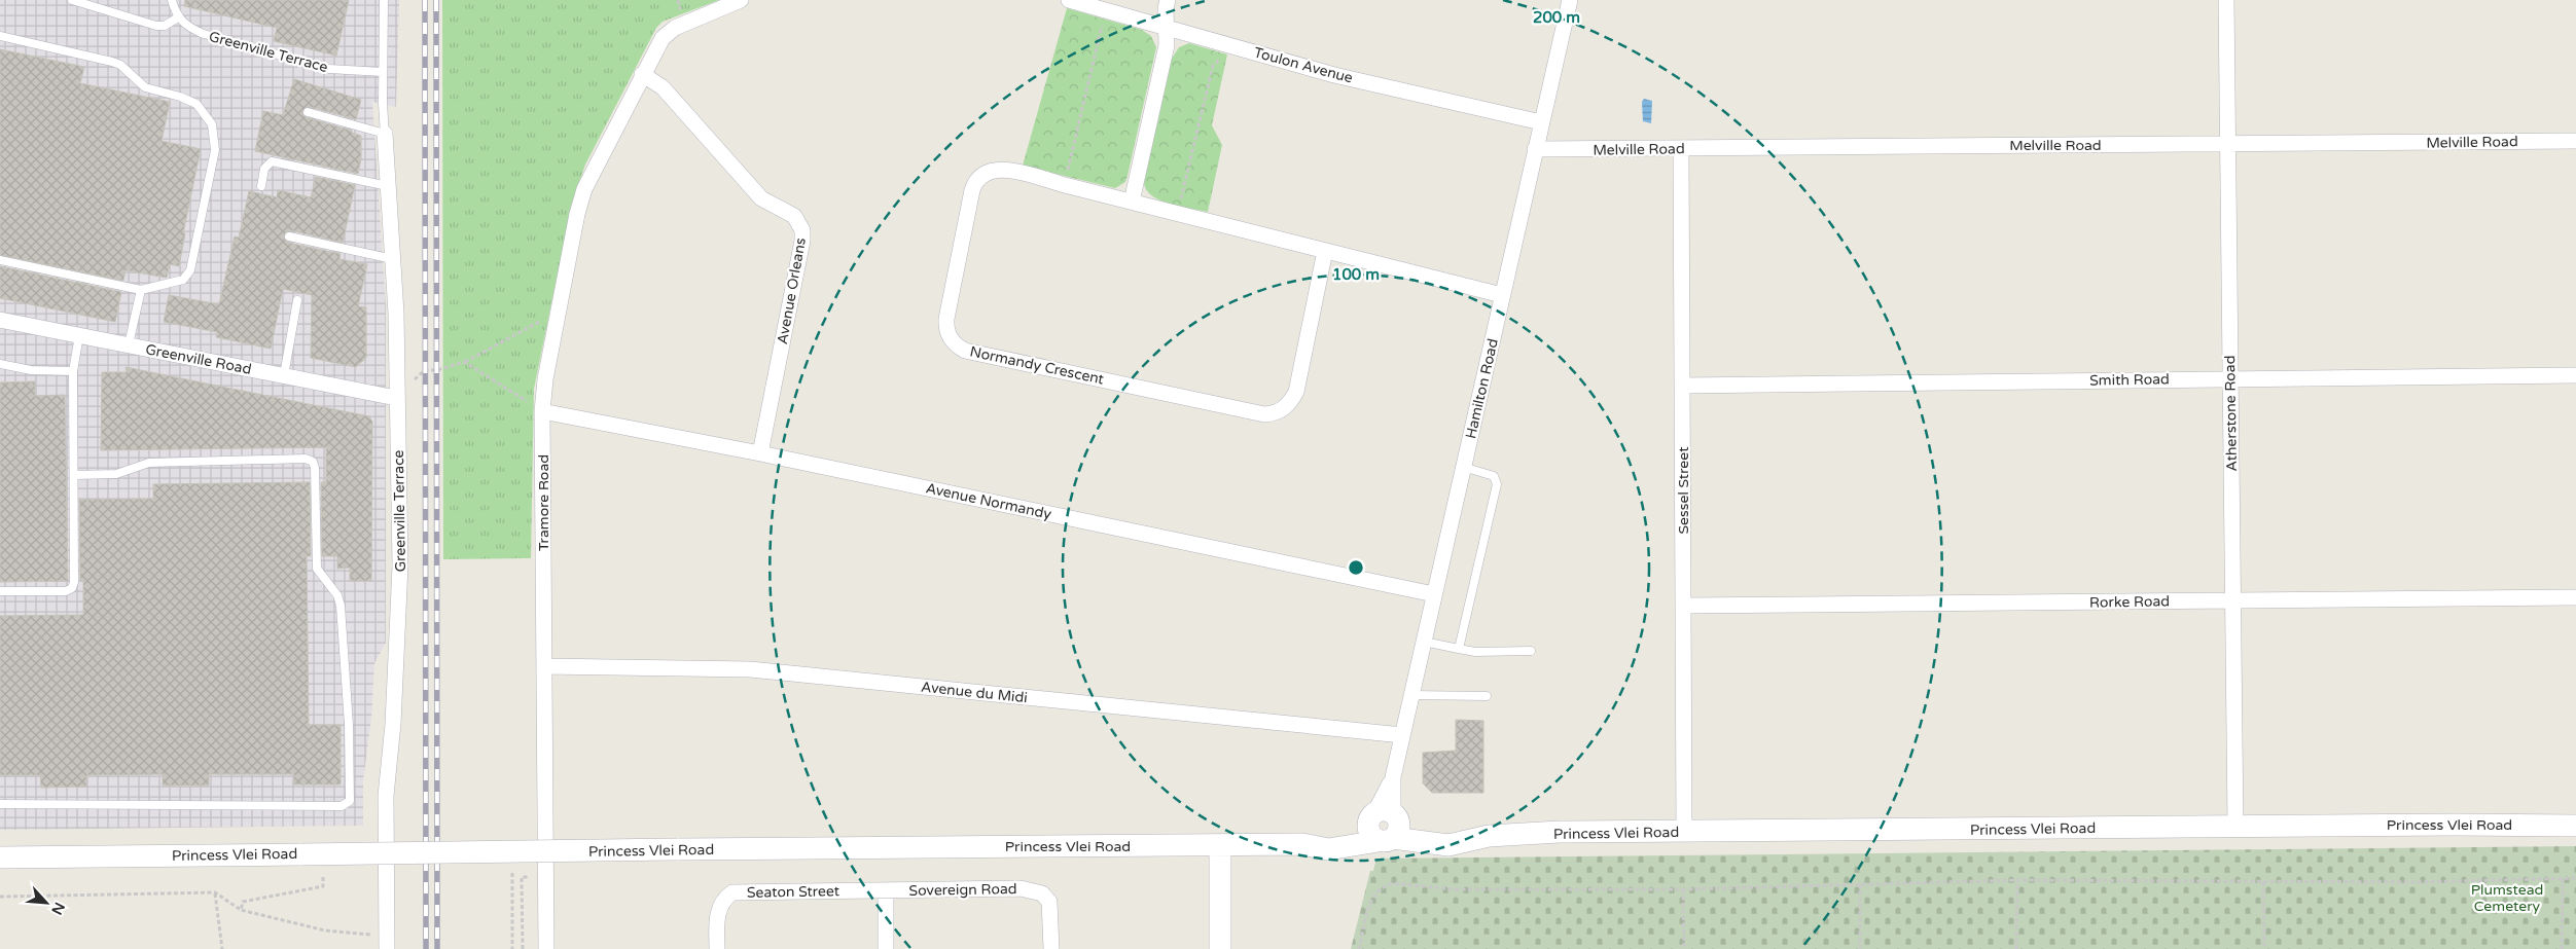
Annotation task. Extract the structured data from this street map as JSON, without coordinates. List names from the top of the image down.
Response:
{
  "streets": {
    "street": [
      "Greenville Terrace",
      "Toulon Avenue",
      "Melville Road",
      "Avenue Orleans",
      "Greenville Road",
      "Normandy Crescent",
      "Smith Road",
      "Hamilton Road",
      "Atherstone Road",
      "Sessel Street",
      "Avenue Normandy",
      "Tramore Road",
      "Rorke Road",
      "Avenue du Midi",
      "Princess Vlei Road",
      "Sovereign Road",
      "Seaton Street"
    ]
  },
  "crossings": [
    ["Greenville Terrace", "Greenville Road"],
    ["Toulon Avenue", "Hamilton Road"],
    ["Melville Road", "Hamilton Road"],
    ["Melville Road", "Atherstone Road"],
    ["Melville Road", "Sessel Street"],
    ["Avenue Orleans", "Avenue Normandy"],
    ["Avenue Orleans", "Tramore Road"],
    ["Normandy Crescent", "Hamilton Road"],
    ["Smith Road", "Atherstone Road"],
    ["Smith Road", "Sessel Street"],
    ["Hamilton Road", "Avenue Normandy"],
    ["Hamilton Road", "Avenue du Midi"],
    ["Hamilton Road", "Princess Vlei Road"],
    ["Atherstone Road", "Rorke Road"],
    ["Atherstone Road", "Princess Vlei Road"],
    ["Sessel Street", "Rorke Road"],
    ["Sessel Street", "Princess Vlei Road"],
    ["Avenue Normandy", "Tramore Road"],
    ["Tramore Road", "Avenue du Midi"],
    ["Sovereign Road", "Seaton Street"]
  ],
  "parks": ["Plumstead Cemetery"],
  "north": "bottom right",
  "rings": ["200 m", "100 m"]
}
